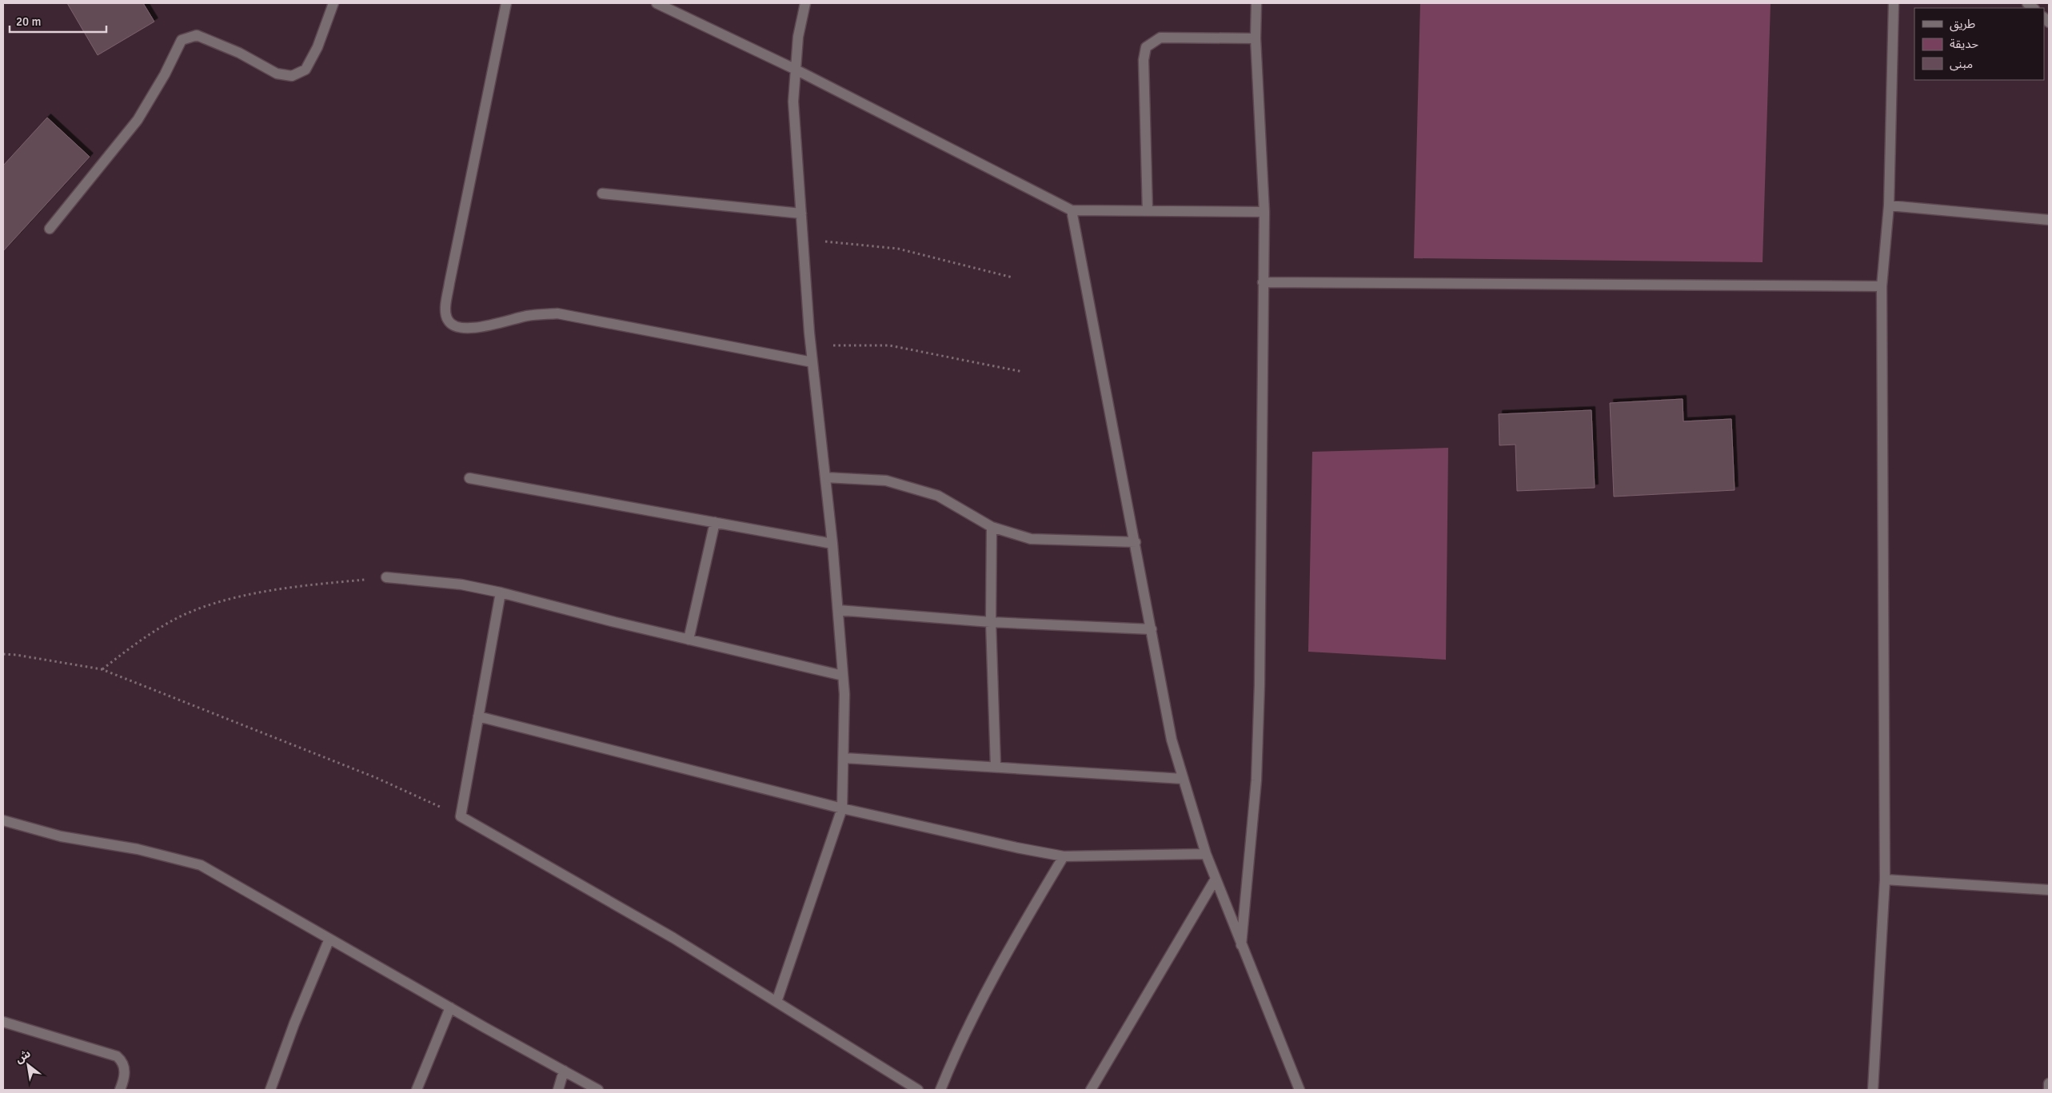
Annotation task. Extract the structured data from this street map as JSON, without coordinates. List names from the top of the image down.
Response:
{
  "legend": ["طريق", "حديقة", "مبنى"],
  "scale_bar": "20 m",
  "north": "top left"
}
